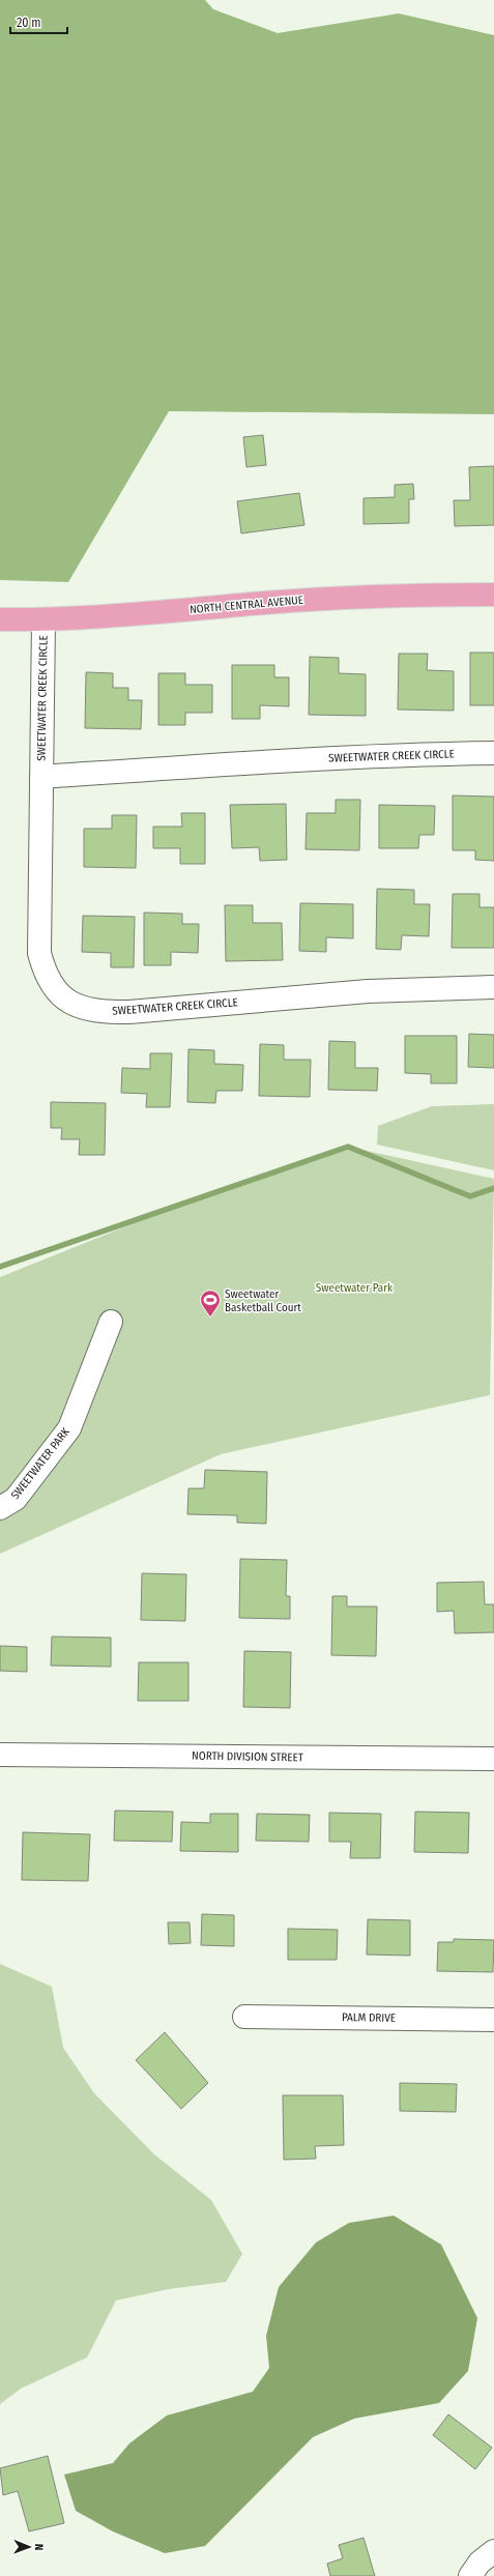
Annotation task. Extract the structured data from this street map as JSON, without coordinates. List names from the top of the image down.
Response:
{
  "streets": {
    "main road": ["NORTH CENTRAL AVENUE"],
    "street": [
      "SWEETWATER CREEK CIRCLE",
      "SWEETWATER PARK",
      "NORTH DIVISION STREET",
      "PALM DRIVE"
    ]
  },
  "crossings": [
    ["NORTH CENTRAL AVENUE", "SWEETWATER CREEK CIRCLE"]
  ],
  "parks": ["Sweetwater Park"],
  "places": {
    "sports": ["Sweetwater Basketball Court"]
  },
  "scale_bar": "20 m",
  "north": "right"
}
